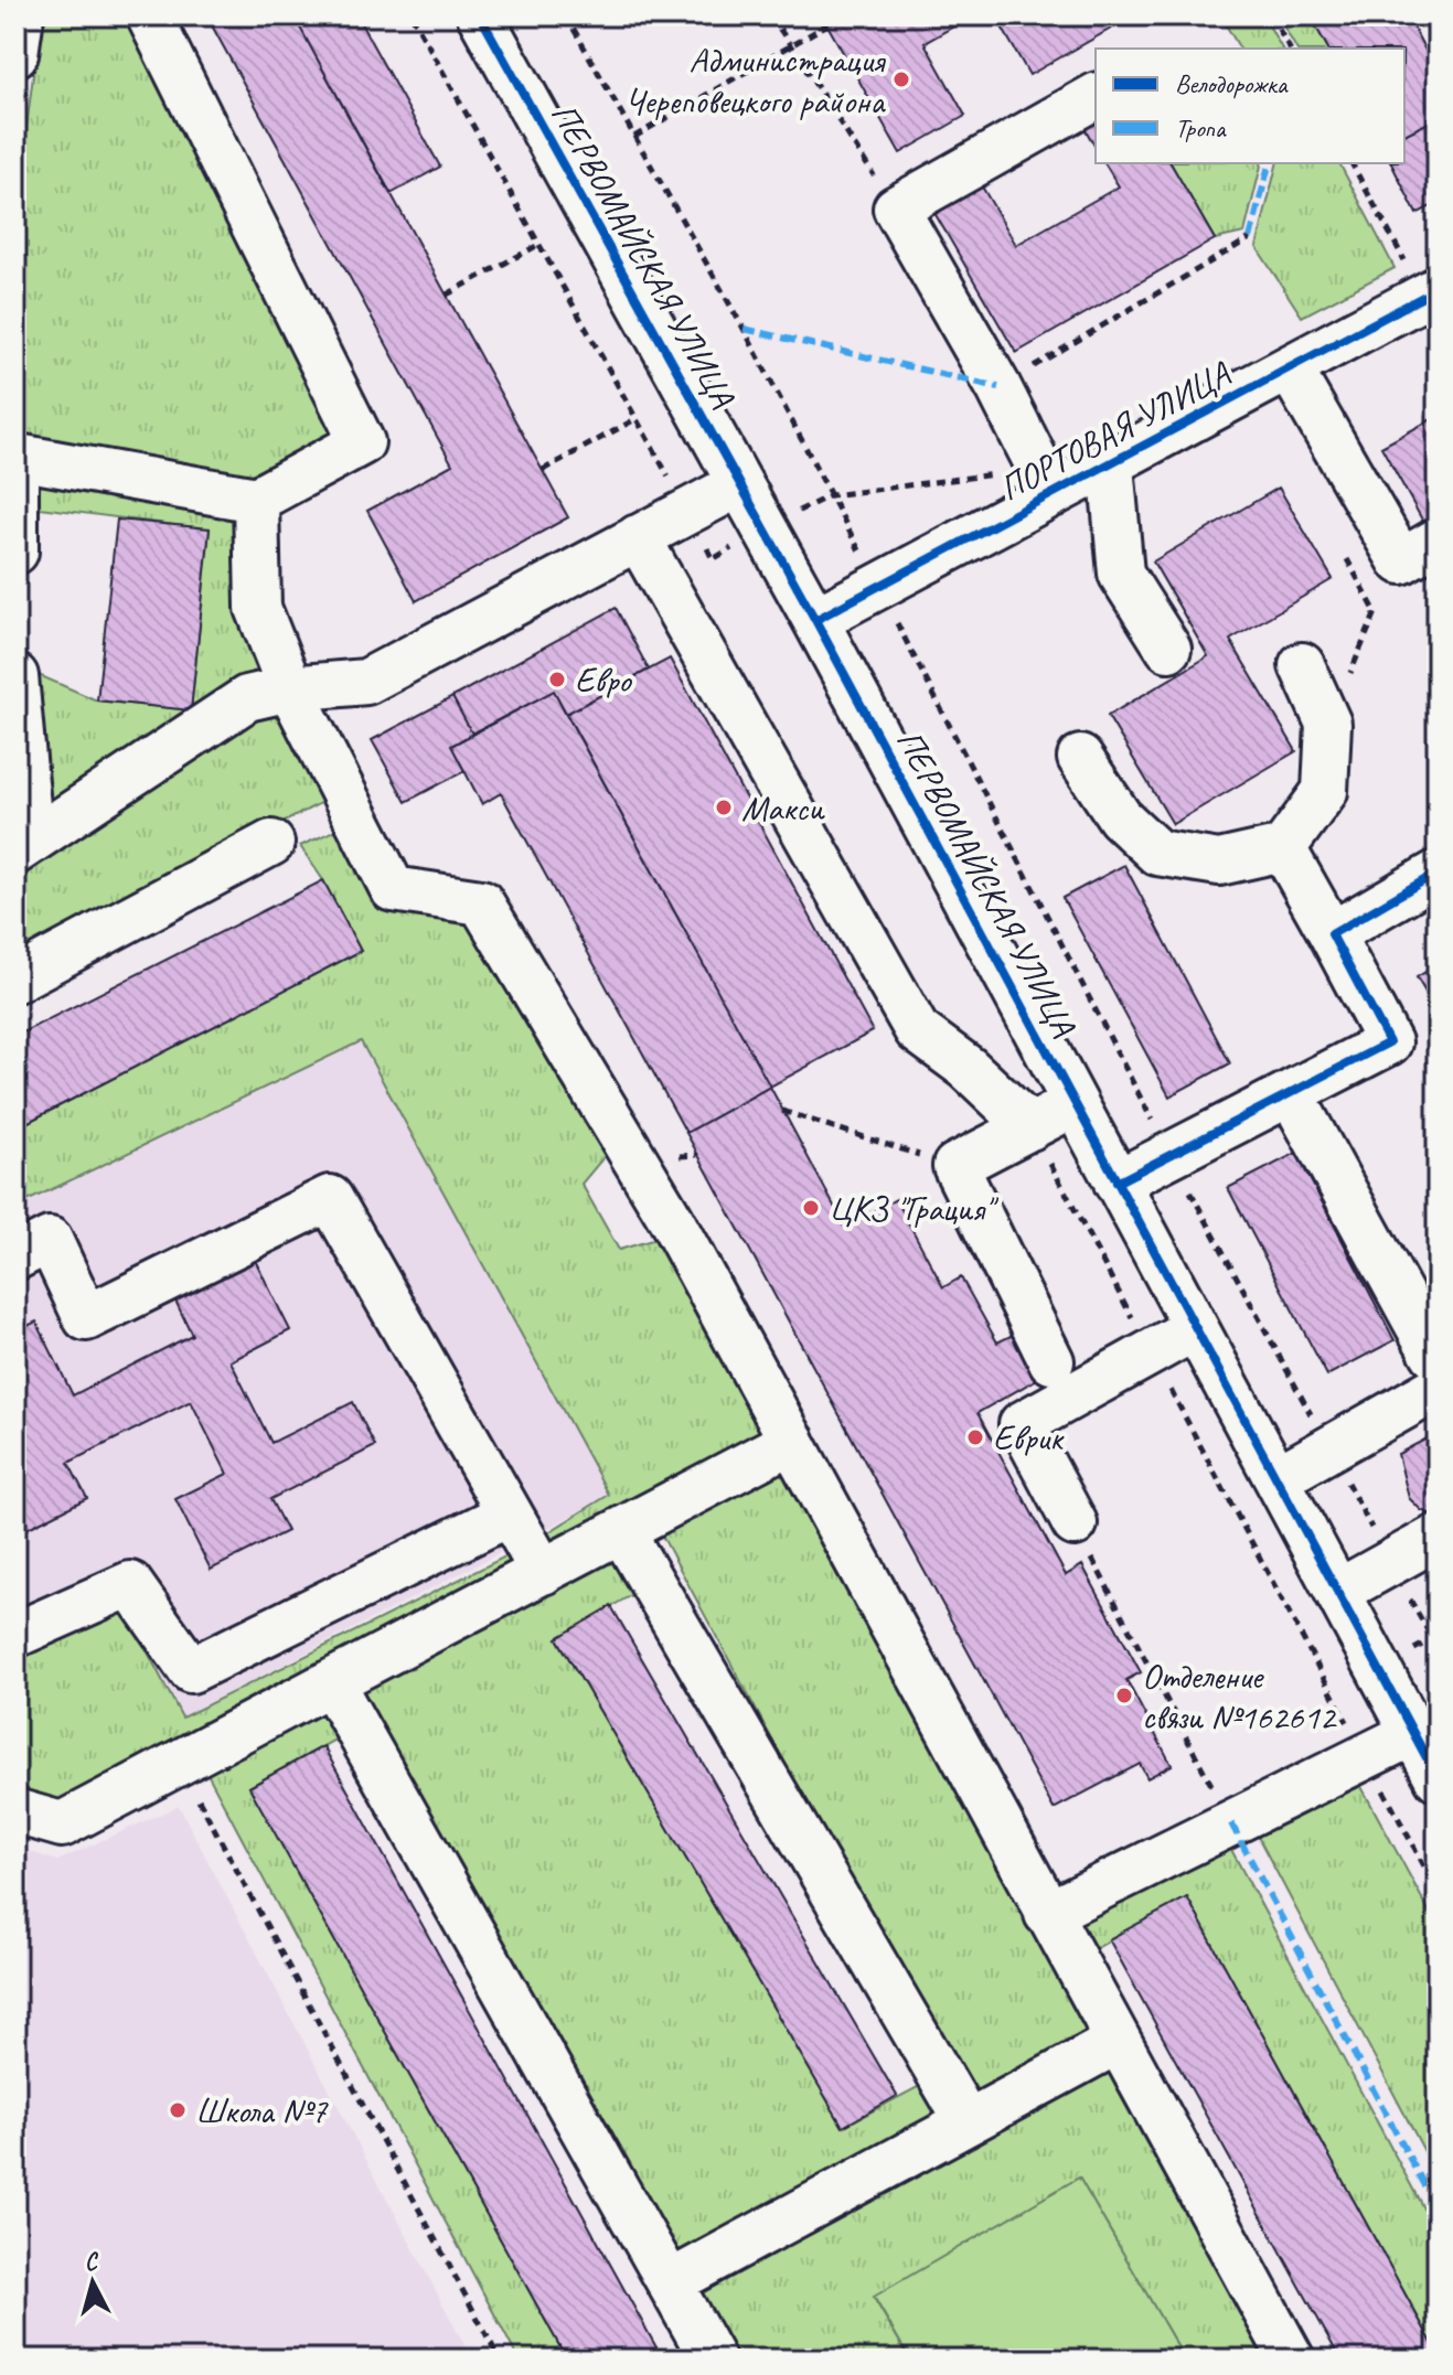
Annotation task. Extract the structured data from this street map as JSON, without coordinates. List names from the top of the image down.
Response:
{
  "streets": {
    "street": ["ПЕРВОМАЙСКАЯ УЛИЦА", "ПОРТОВАЯ УЛИЦА"]
  },
  "crossings": [
    ["ПЕРВОМАЙСКАЯ УЛИЦА", "ПОРТОВАЯ УЛИЦА"]
  ],
  "places": [
    "Администрация Череповецкого района",
    "Евро",
    "Макси",
    "ЦКЗ \"Грация\"",
    "Еврик",
    "Отделение связи №162612",
    "Школа №7"
  ],
  "legend": ["Велодорожка", "Тропа"],
  "north": "top"
}
